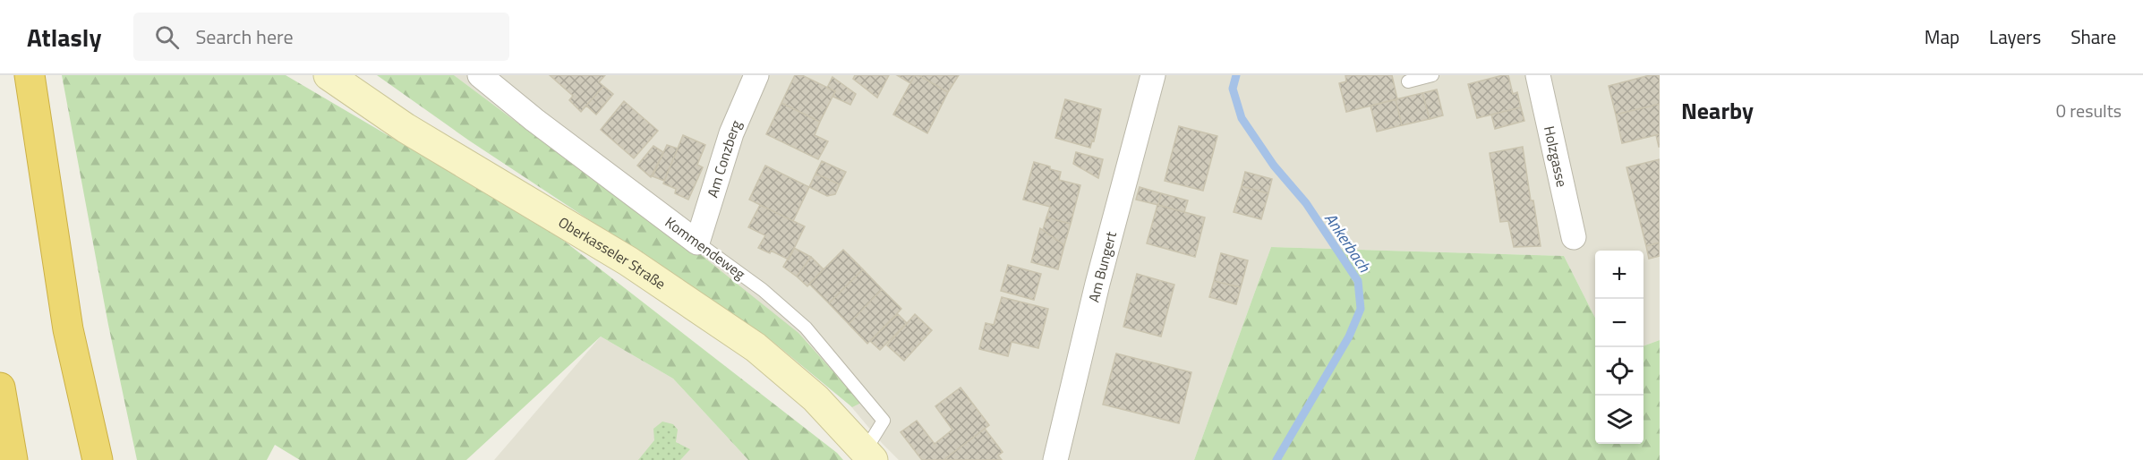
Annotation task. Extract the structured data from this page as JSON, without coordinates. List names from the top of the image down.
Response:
{
  "streets": {
    "street": [
      "Holzgasse",
      "Am Conzberg",
      "Kommendeweg",
      "Oberkasseler Straße",
      "Am Bungert"
    ]
  },
  "crossings": [
    ["Am Conzberg", "Kommendeweg"],
    ["Kommendeweg", "Oberkasseler Straße"]
  ],
  "water": ["Ankerbach"],
  "page": {
    "header": "Atlasly",
    "search": "Search here",
    "nav": ["Map", "Layers", "Share"],
    "heading": ["Nearby", "0 results"],
    "map_buttons": ["+", "−"]
  }
}
